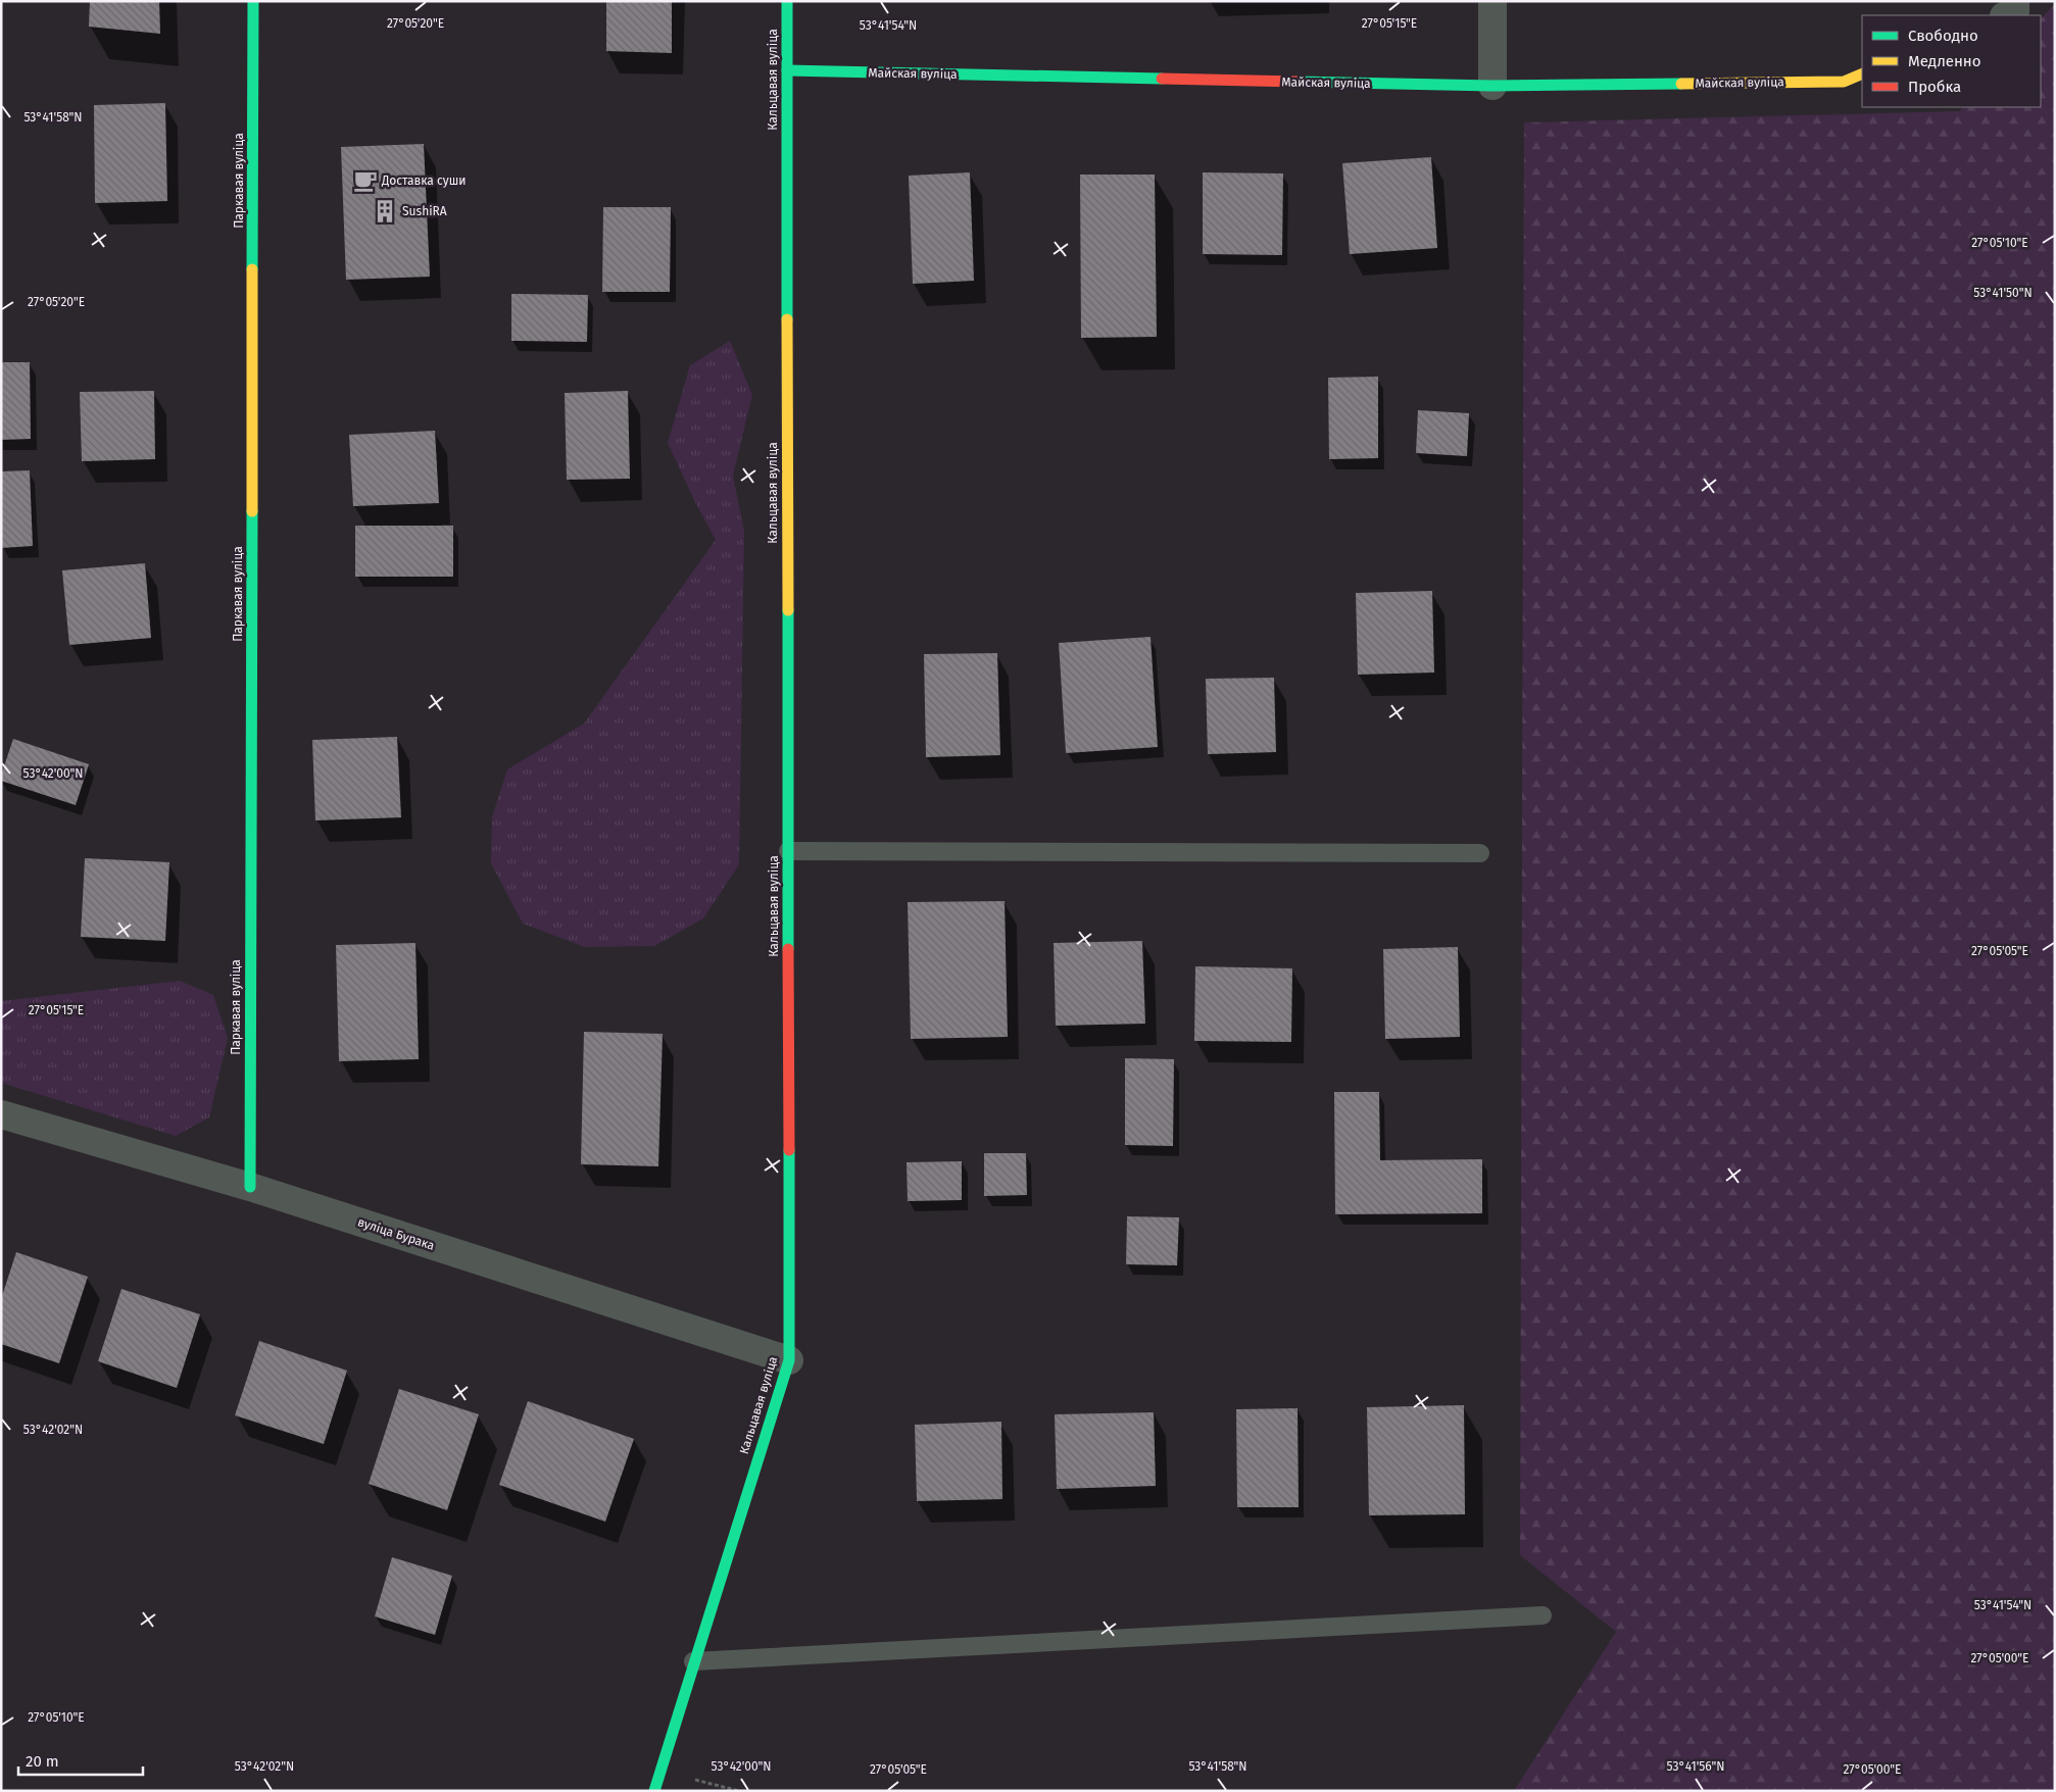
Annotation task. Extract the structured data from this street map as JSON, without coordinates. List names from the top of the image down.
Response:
{
  "streets": {
    "street": [
      "Майская вуліца",
      "Кальцавая вуліца",
      "Паркавая вуліца",
      "вуліца Бурака"
    ]
  },
  "crossings": [
    ["Майская вуліца", "Кальцавая вуліца"],
    ["Кальцавая вуліца", "вуліца Бурака"],
    ["Паркавая вуліца", "вуліца Бурака"]
  ],
  "places": {
    "cafe": ["Доставка суши"],
    "building": ["SushiRA"]
  },
  "legend": ["Свободно", "Медленно", "Пробка"],
  "scale_bar": "20 m",
  "coordinates": [
    "27°05'20\"E",
    "27°05'15\"E",
    "53°41'54\"N",
    "53°41'58\"N",
    "27°05'10\"E",
    "53°41'50\"N",
    "53°42'00\"N",
    "27°05'05\"E",
    "53°42'02\"N",
    "27°05'00\"E",
    "53°41'56\"N"
  ]
}
